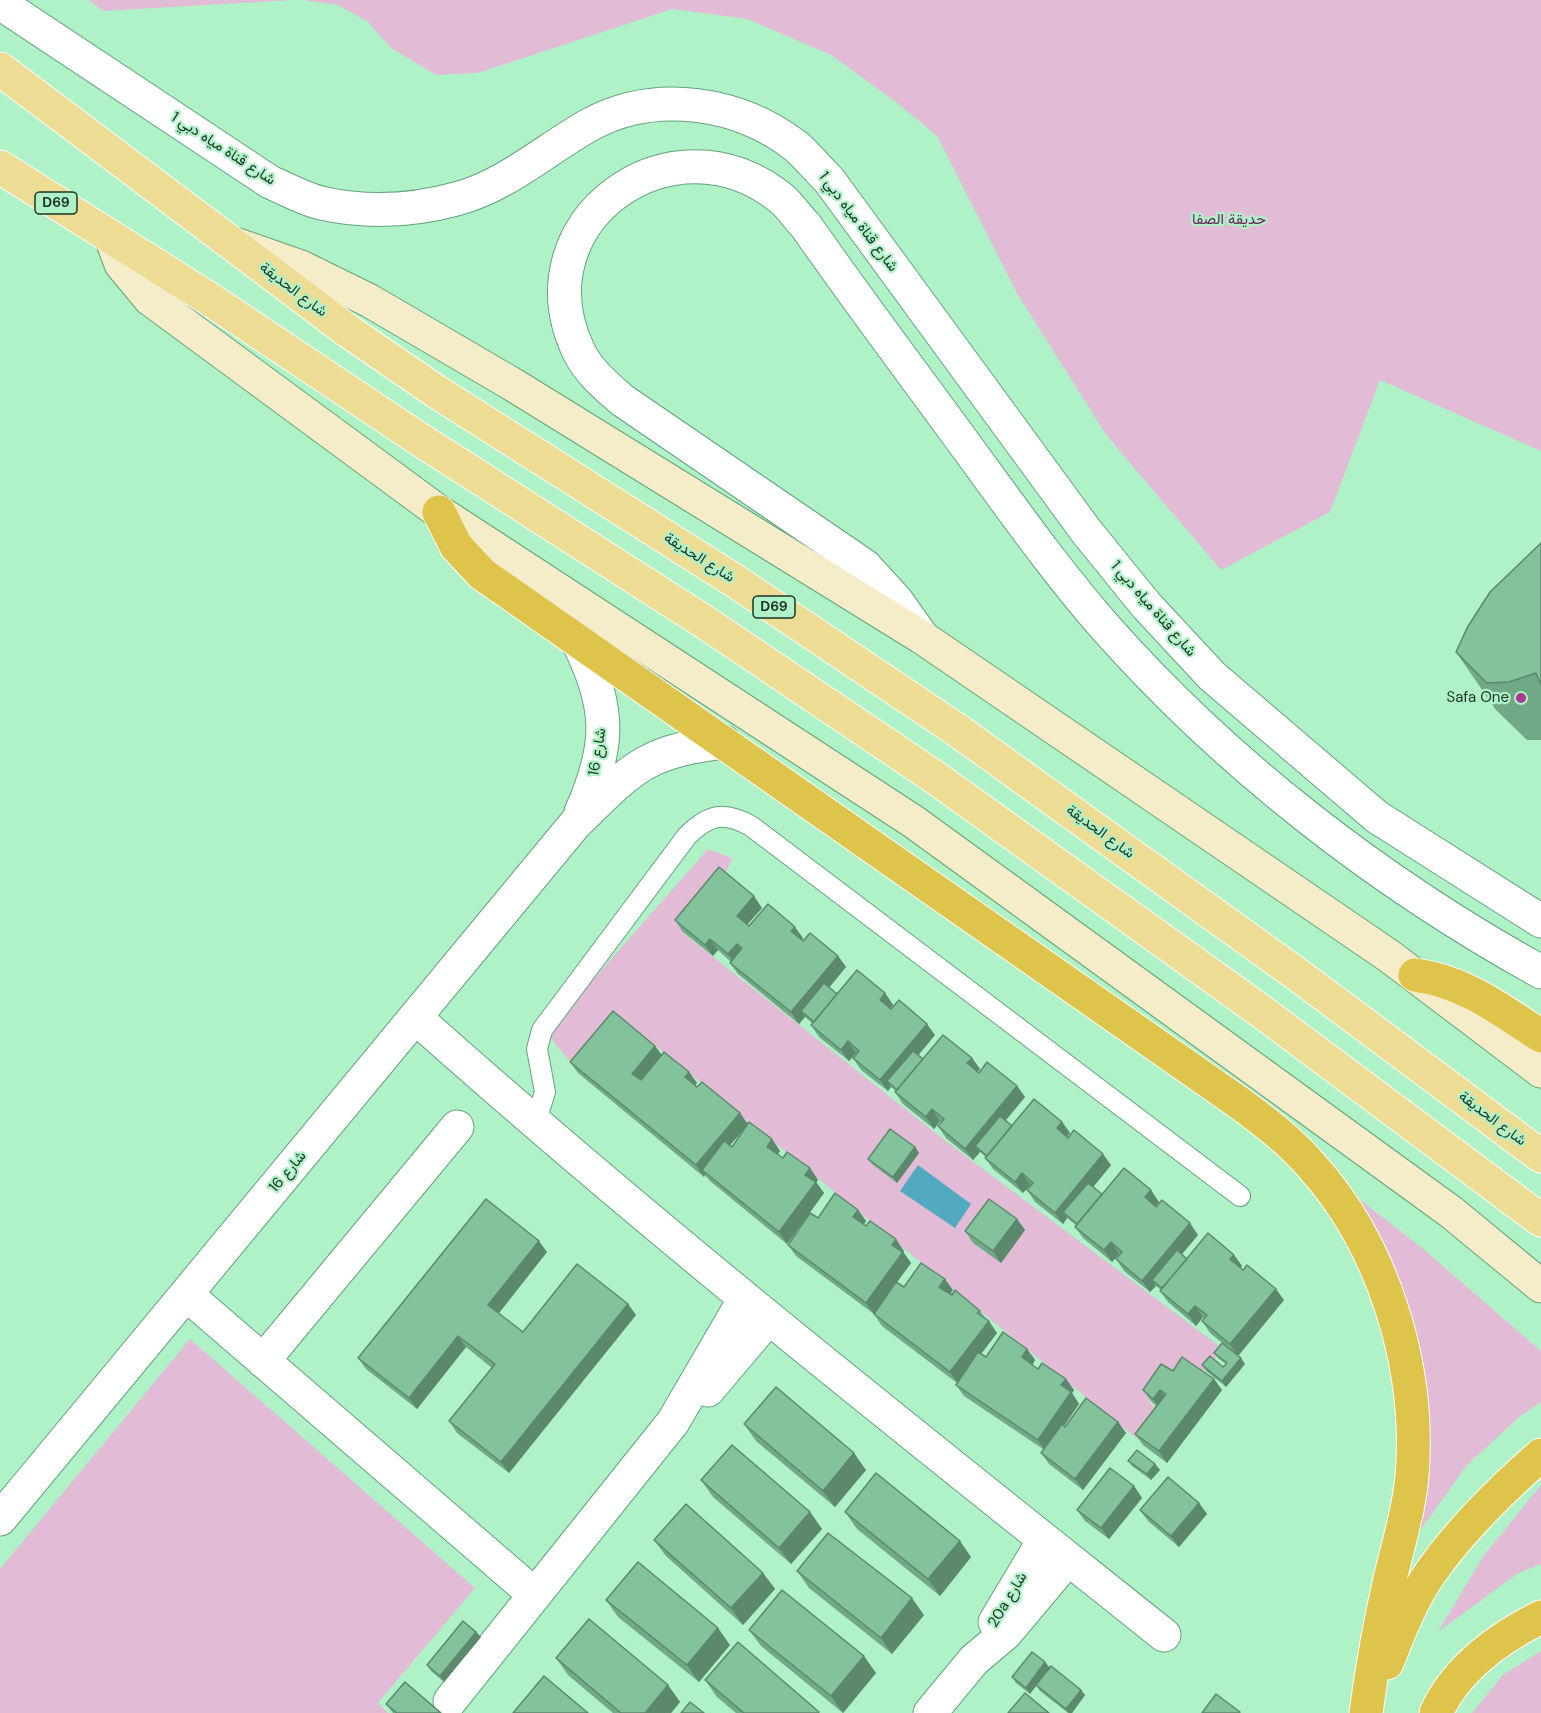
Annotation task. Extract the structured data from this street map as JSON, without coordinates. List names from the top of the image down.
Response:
{
  "streets": {
    "main road": ["D69", "شارع الحديقة"],
    "street": ["شارع قناة مياه دبي 1", "شارع 16", "20a شارع"]
  },
  "parks": ["حديقة الصفا"],
  "places": ["Safa One"]
}
